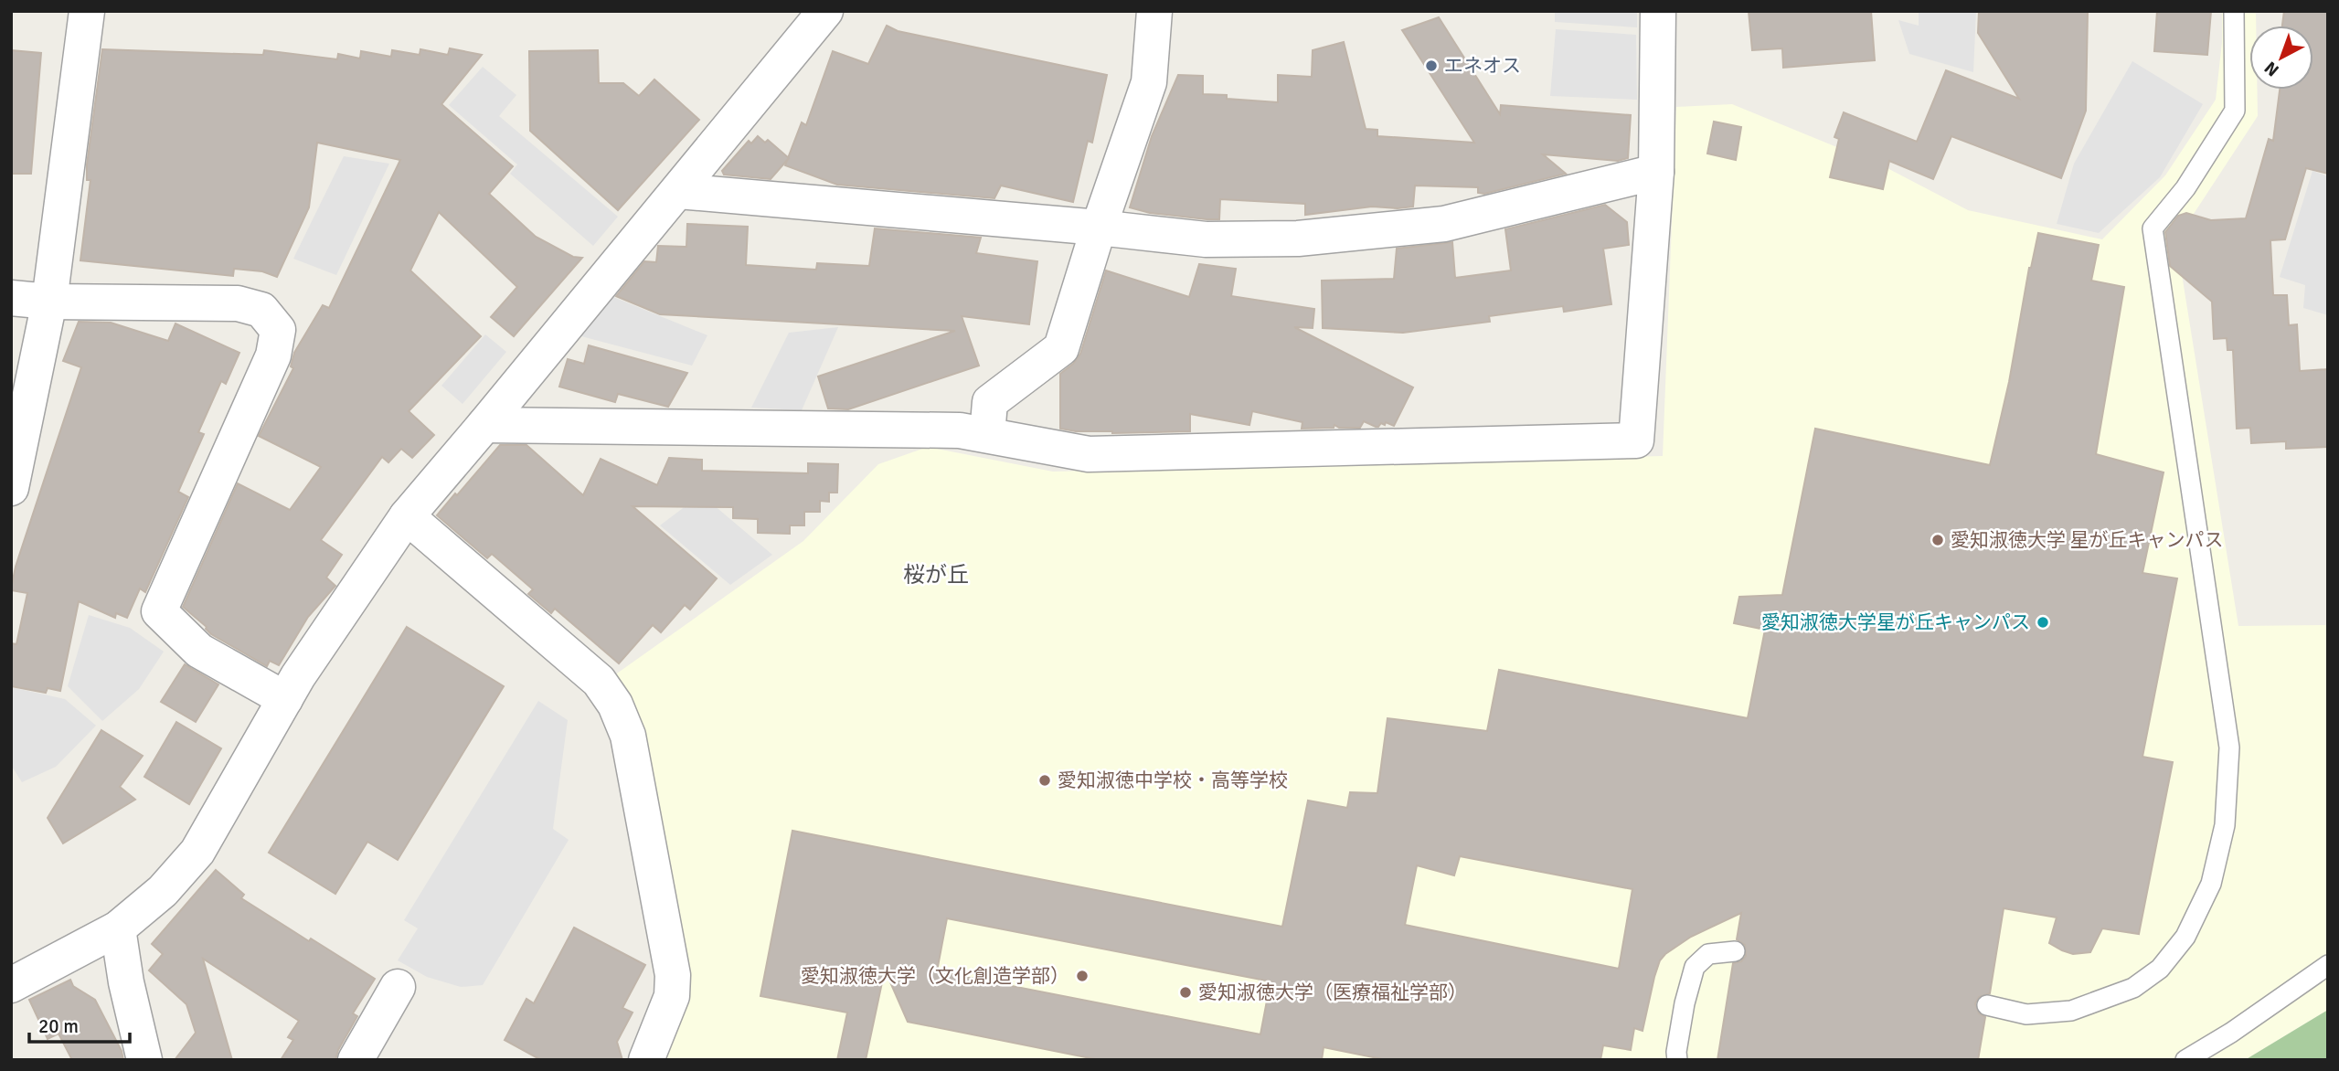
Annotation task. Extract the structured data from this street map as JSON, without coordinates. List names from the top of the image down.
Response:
{
  "districts": ["桜が丘"],
  "places": [
    "エネオス",
    "愛知淑徳大学 星が丘キャンパス",
    "愛知淑徳大学星が丘キャンパス",
    "愛知淑徳中学校・高等学校",
    "愛知淑徳大学（文化創造学部）",
    "愛知淑徳大学（医療福祉学部）"
  ],
  "scale_bar": "20 m",
  "north": "bottom left"
}
